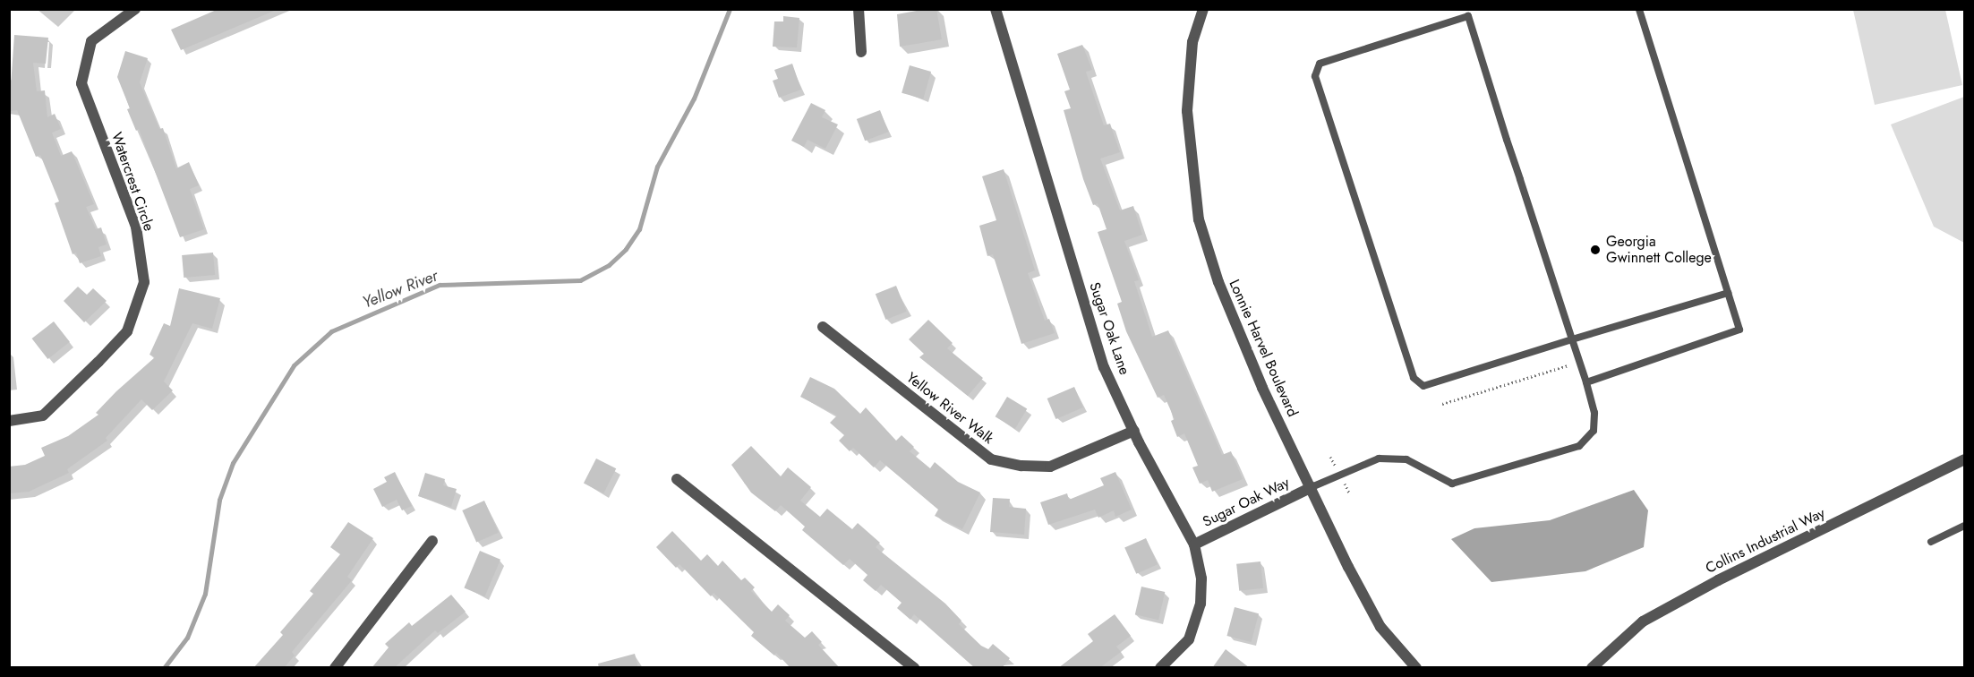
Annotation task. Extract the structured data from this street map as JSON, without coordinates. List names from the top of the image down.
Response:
{
  "streets": {
    "street": [
      "Watercrest Circle",
      "Sugar Oak Lane",
      "Lonnie Harvel Boulevard",
      "Yellow River Walk",
      "Sugar Oak Way",
      "Collins Industrial Way"
    ]
  },
  "crossings": [
    ["Sugar Oak Lane", "Yellow River Walk"],
    ["Sugar Oak Lane", "Sugar Oak Way"],
    ["Lonnie Harvel Boulevard", "Sugar Oak Way"]
  ],
  "water": ["Yellow River"],
  "places": ["Georgia Gwinnett College"]
}
